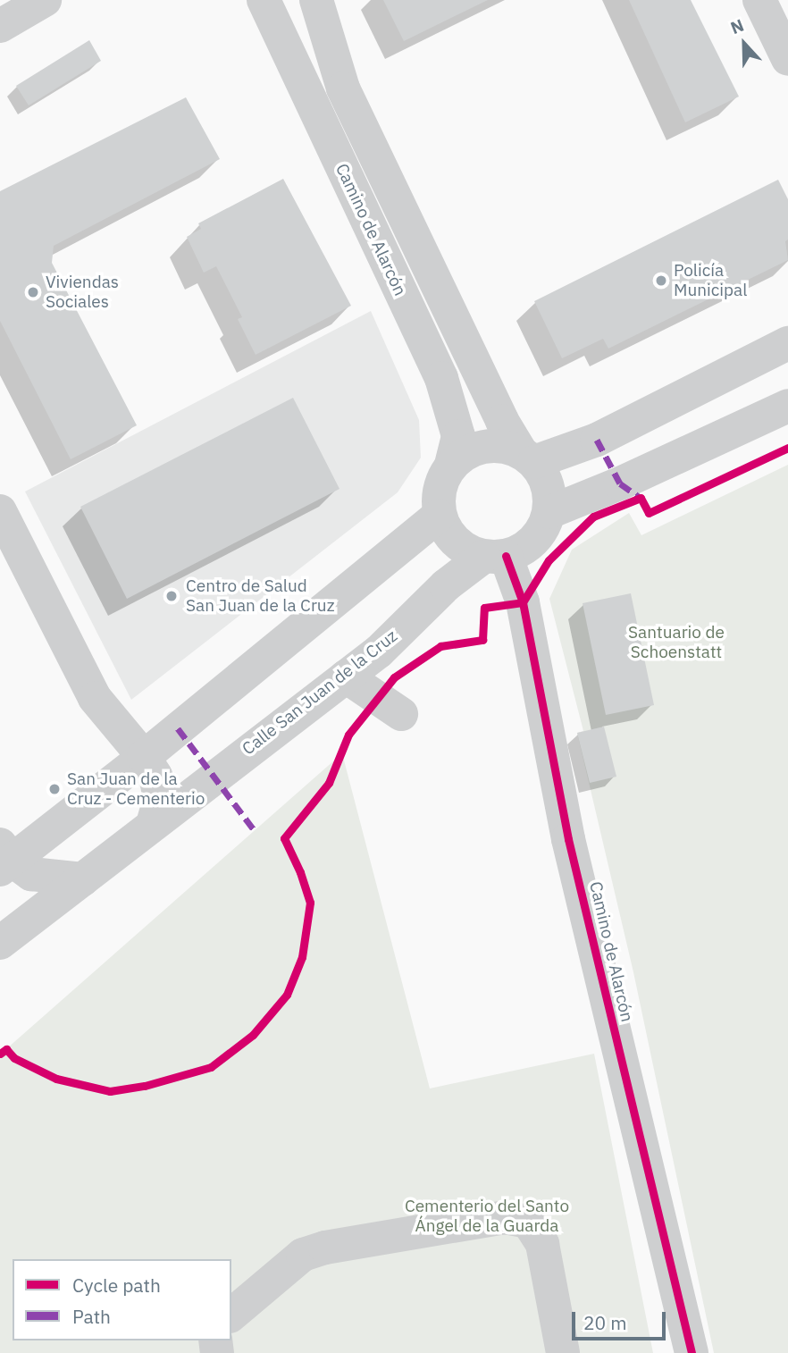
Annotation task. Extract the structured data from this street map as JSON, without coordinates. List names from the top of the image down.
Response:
{
  "streets": {
    "street": ["Camino de Alarcón", "Calle San Juan de la Cruz"]
  },
  "crossings": [
    ["Camino de Alarcón", "Calle San Juan de la Cruz"]
  ],
  "parks": ["Santuario de Schoenstatt", "Cementerio del Santo Ángel de la Guarda"],
  "places": [
    "Policía Municipal",
    "Viviendas Sociales",
    "Centro de Salud San Juan de la Cruz",
    "San Juan de la Cruz - Cementerio"
  ],
  "legend": ["Cycle path", "Path"],
  "scale_bar": "20 m",
  "north": "top"
}
